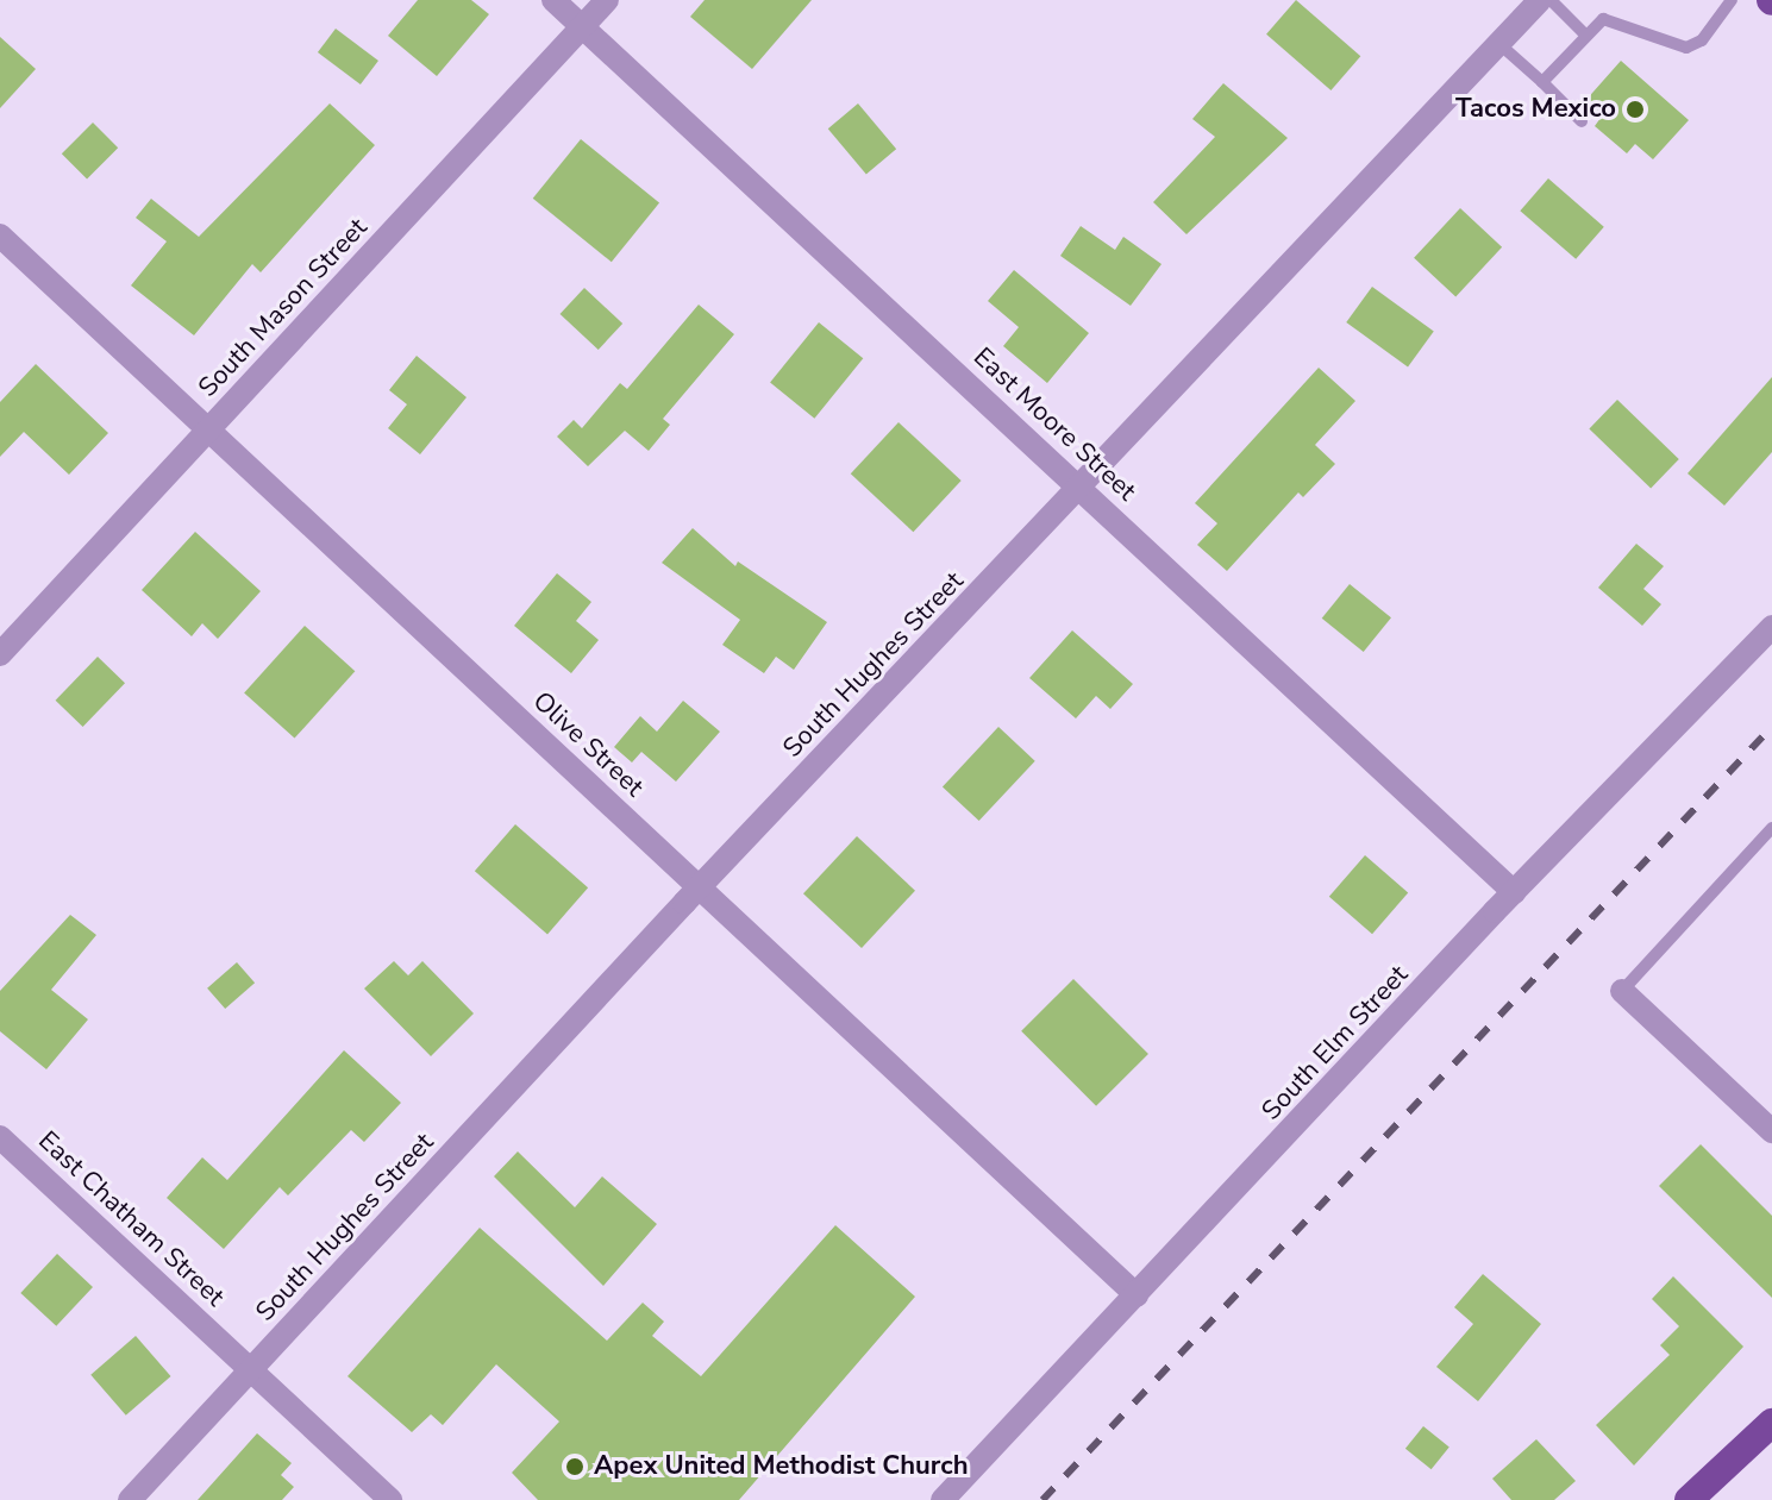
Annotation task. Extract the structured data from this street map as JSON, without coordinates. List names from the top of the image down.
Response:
{
  "streets": {
    "street": [
      "South Mason Street",
      "East Moore Street",
      "South Hughes Street",
      "Olive Street",
      "South Elm Street",
      "East Chatham Street"
    ]
  },
  "crossings": [
    ["South Mason Street", "East Moore Street"],
    ["South Mason Street", "Olive Street"],
    ["East Moore Street", "South Hughes Street"],
    ["East Moore Street", "South Elm Street"],
    ["South Hughes Street", "Olive Street"],
    ["South Hughes Street", "East Chatham Street"],
    ["Olive Street", "South Elm Street"]
  ],
  "places": ["Tacos Mexico", "Apex United Methodist Church"]
}
